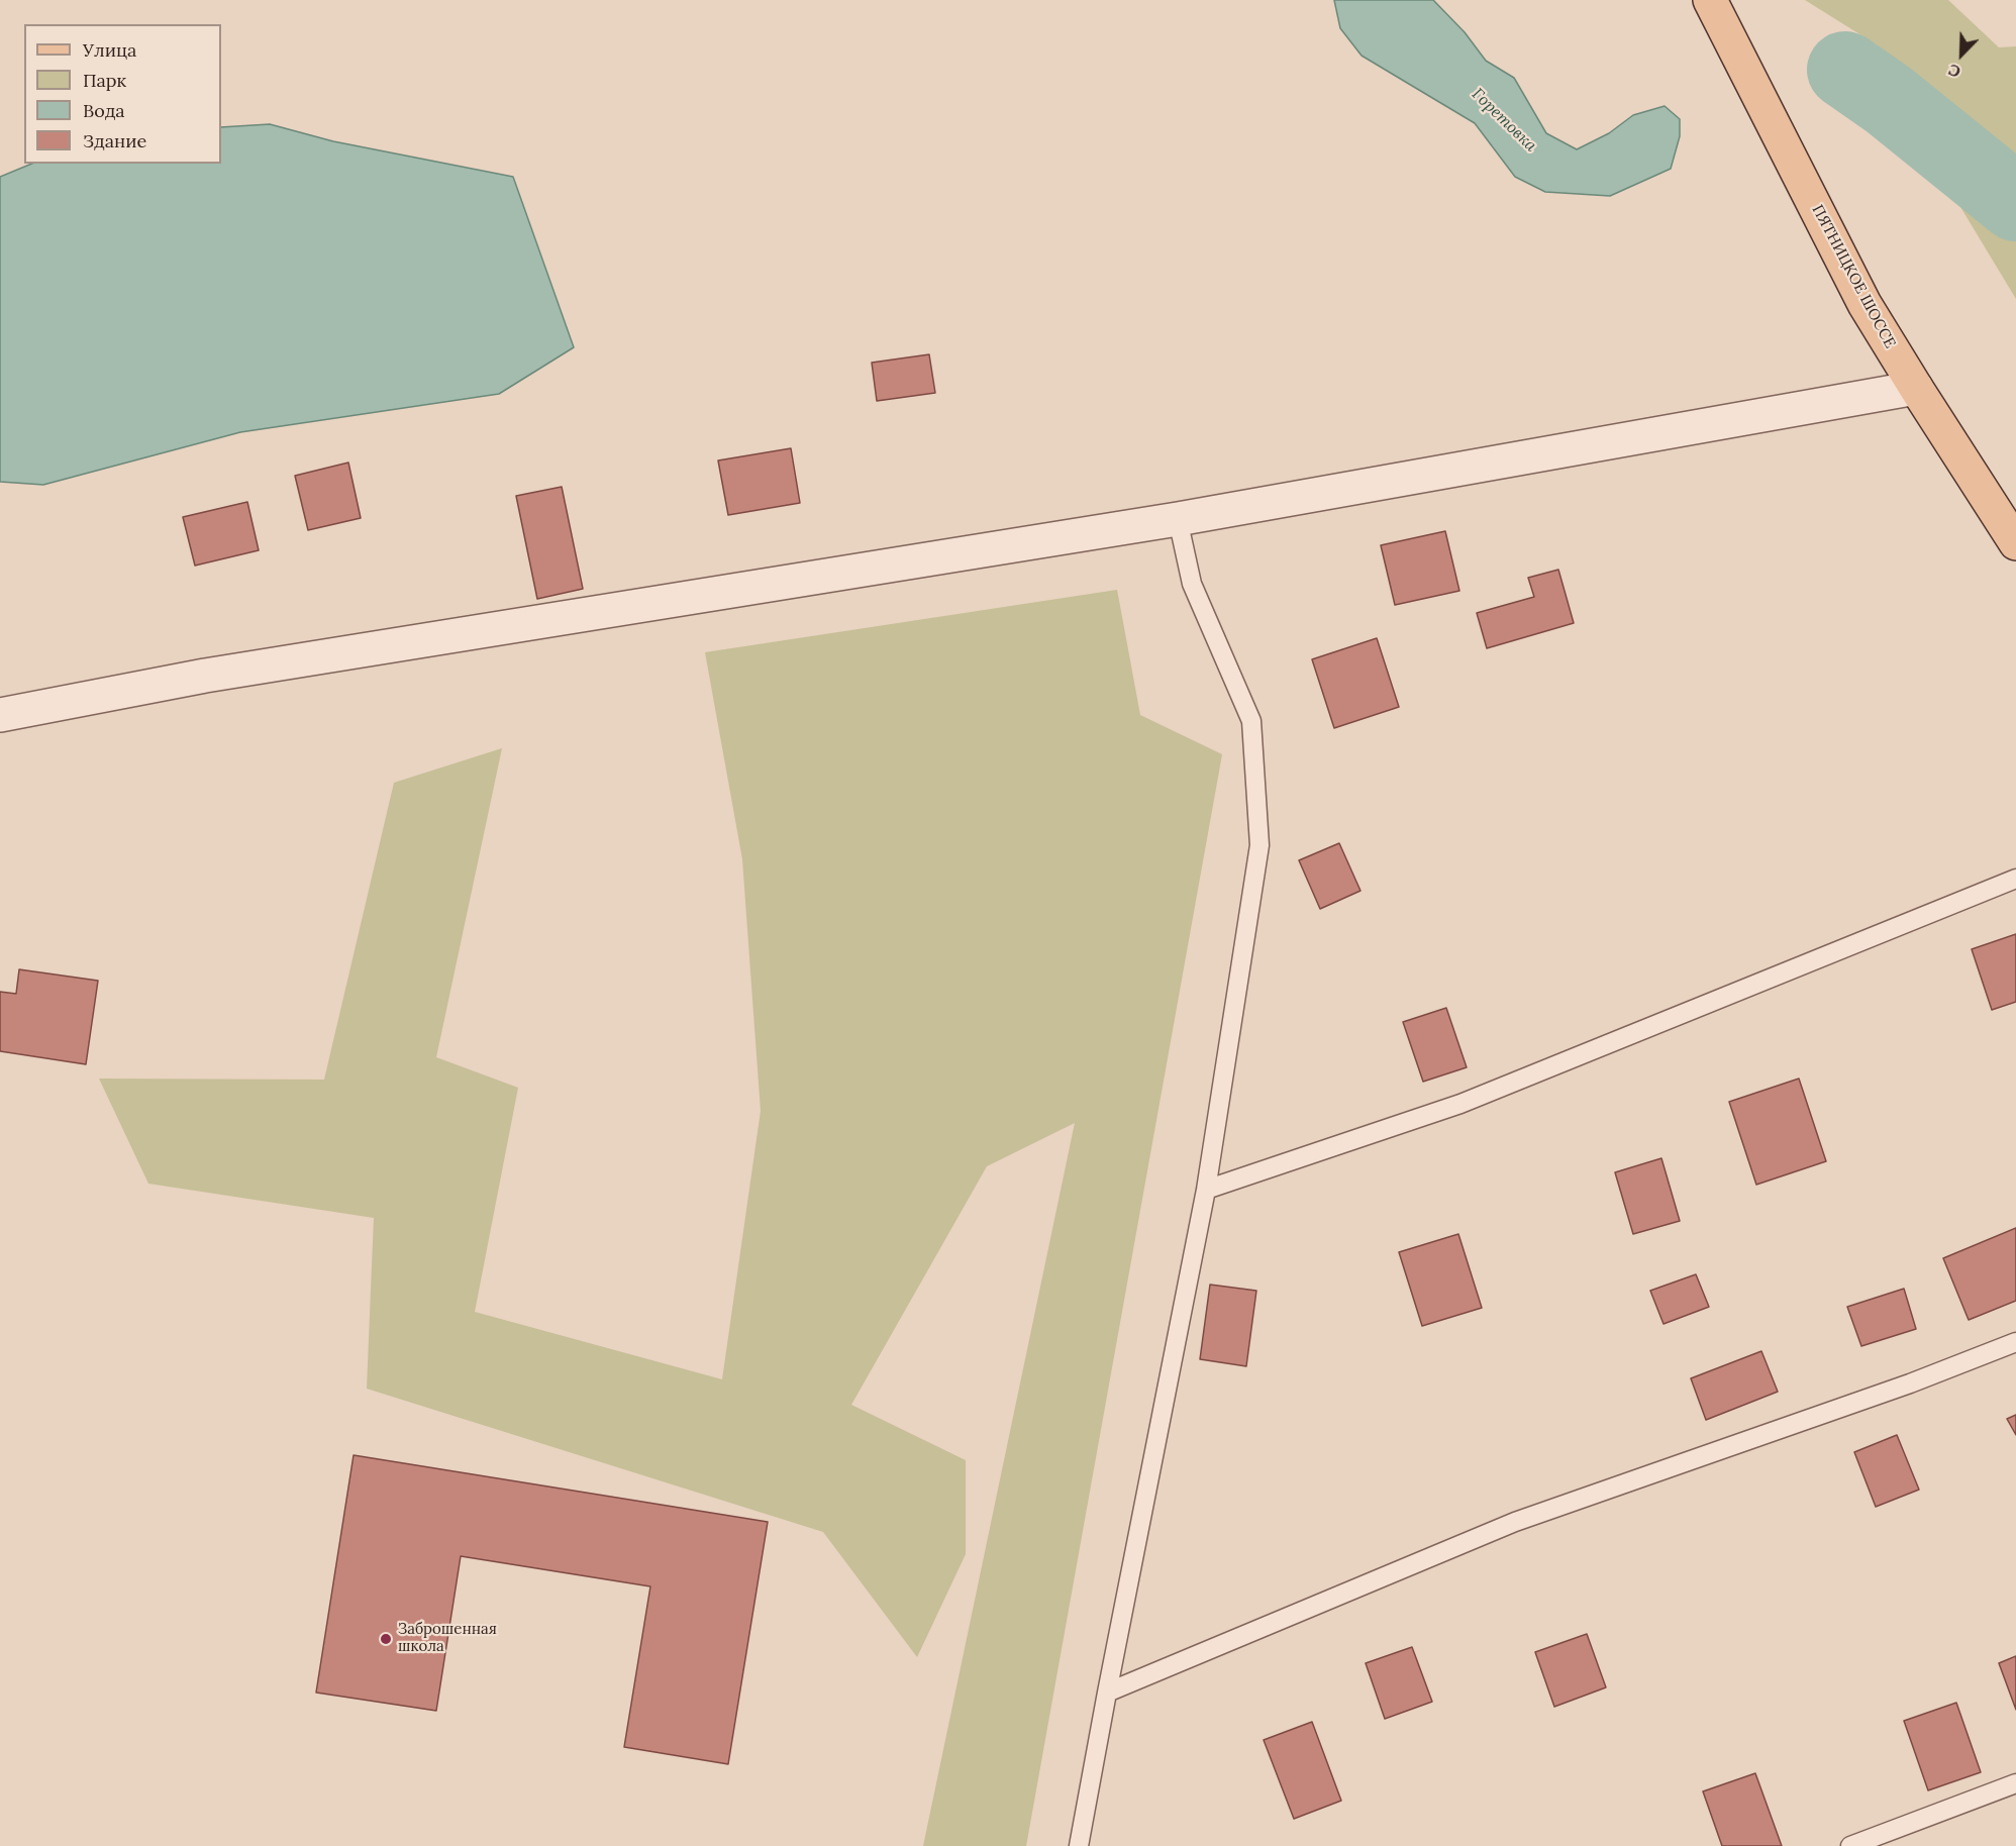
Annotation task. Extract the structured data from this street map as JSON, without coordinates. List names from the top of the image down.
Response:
{
  "streets": {
    "main road": ["ПЯТНИЦКОЕ ШОССЕ"]
  },
  "water": ["Горетовка"],
  "places": ["Заброшенная школа"],
  "legend": [
    "Улица",
    "Парк",
    "Вода",
    "Здание"
  ],
  "north": "bottom left"
}
